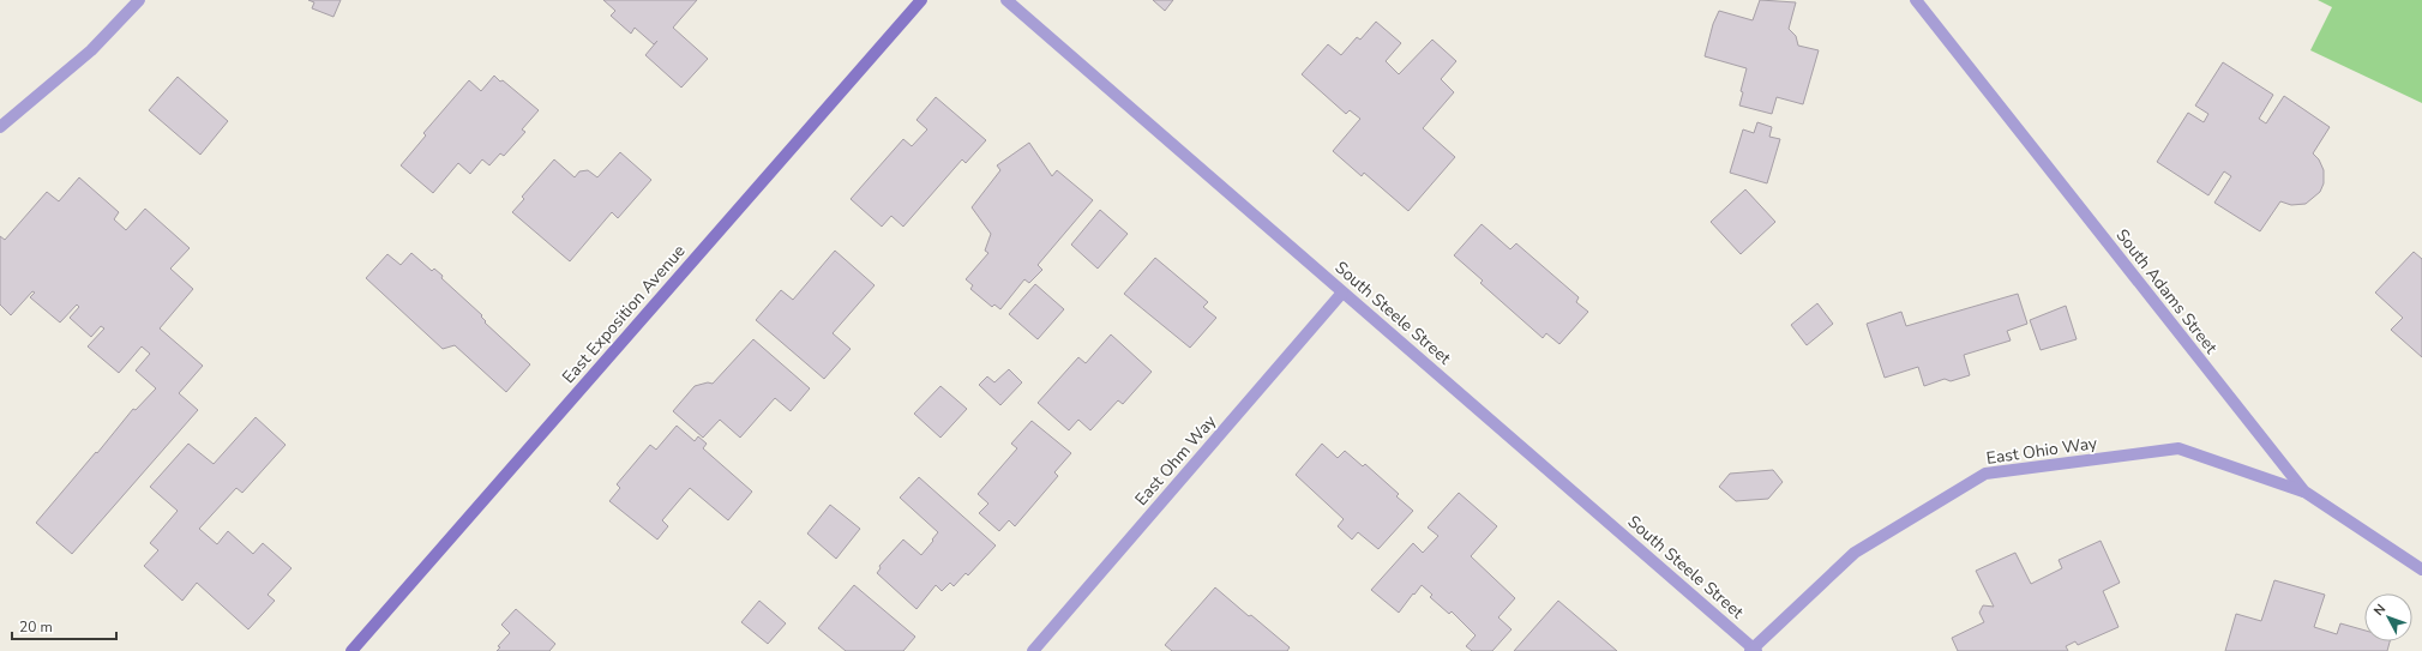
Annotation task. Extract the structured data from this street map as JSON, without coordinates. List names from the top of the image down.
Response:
{
  "streets": {
    "street": [
      "South Adams Street",
      "South Steele Street",
      "East Exposition Avenue",
      "East Ohio Way",
      "East Ohm Way"
    ]
  },
  "crossings": [
    ["South Adams Street", "East Ohio Way"],
    ["South Steele Street", "East Ohio Way"],
    ["South Steele Street", "East Ohm Way"]
  ],
  "scale_bar": "20 m",
  "north": "top left"
}
